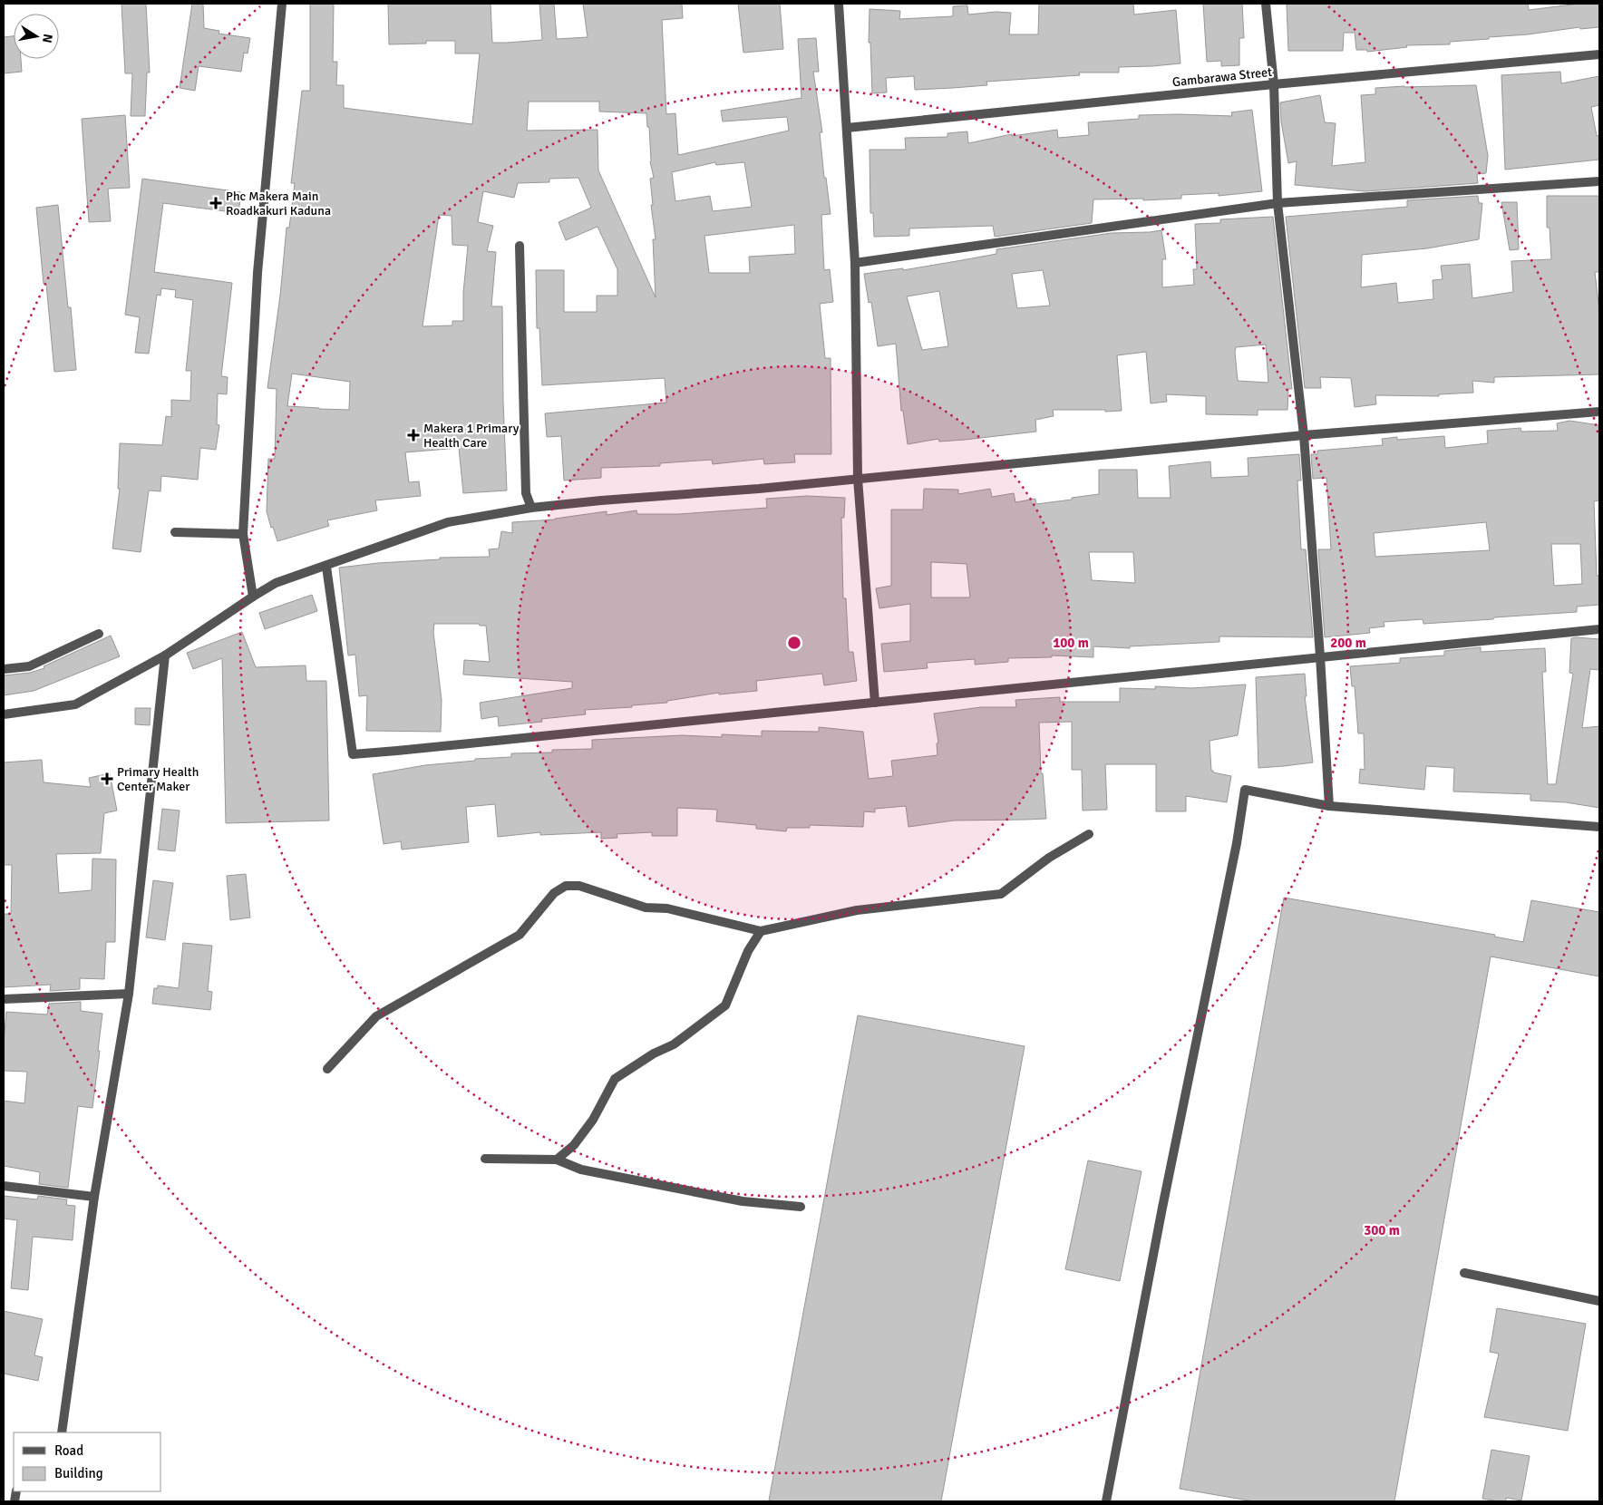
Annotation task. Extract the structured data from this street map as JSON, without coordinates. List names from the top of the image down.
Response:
{
  "streets": {
    "street": ["Gambarawa Street"]
  },
  "places": {
    "health": ["Phc Makera Main Roadkakuri Kaduna", "Makera 1 Primary Health Care", "Primary Health Center Maker"]
  },
  "legend": ["Road", "Building"],
  "north": "right",
  "rings": ["100 m", "200 m", "300 m"]
}
